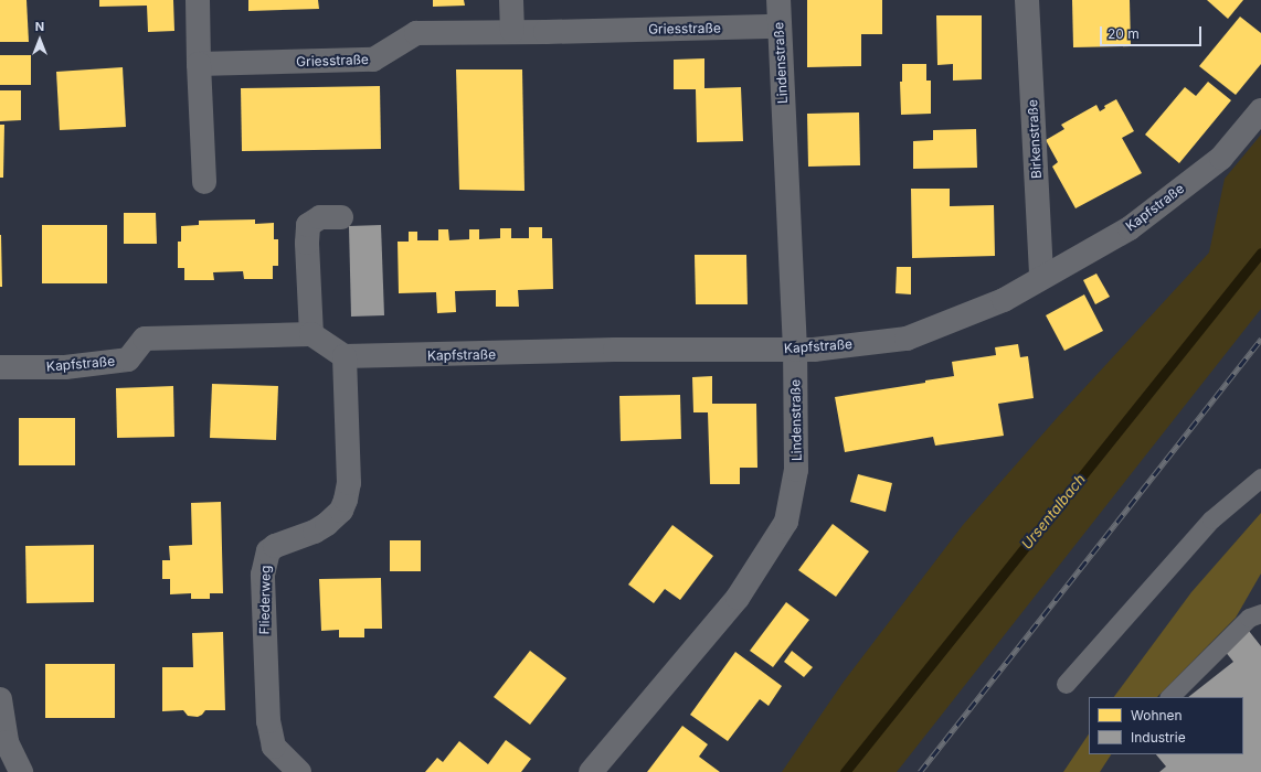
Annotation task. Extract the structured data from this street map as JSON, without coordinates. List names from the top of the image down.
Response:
{
  "streets": {
    "street": [
      "Griesstraße",
      "Lindenstraße",
      "Birkenstraße",
      "Kapfstraße",
      "Fliederweg"
    ]
  },
  "crossings": [
    ["Griesstraße", "Lindenstraße"],
    ["Lindenstraße", "Kapfstraße"],
    ["Birkenstraße", "Kapfstraße"],
    ["Kapfstraße", "Fliederweg"]
  ],
  "water": ["Ursentalbach"],
  "legend": ["Wohnen", "Industrie"],
  "scale_bar": "20 m",
  "north": "top"
}
